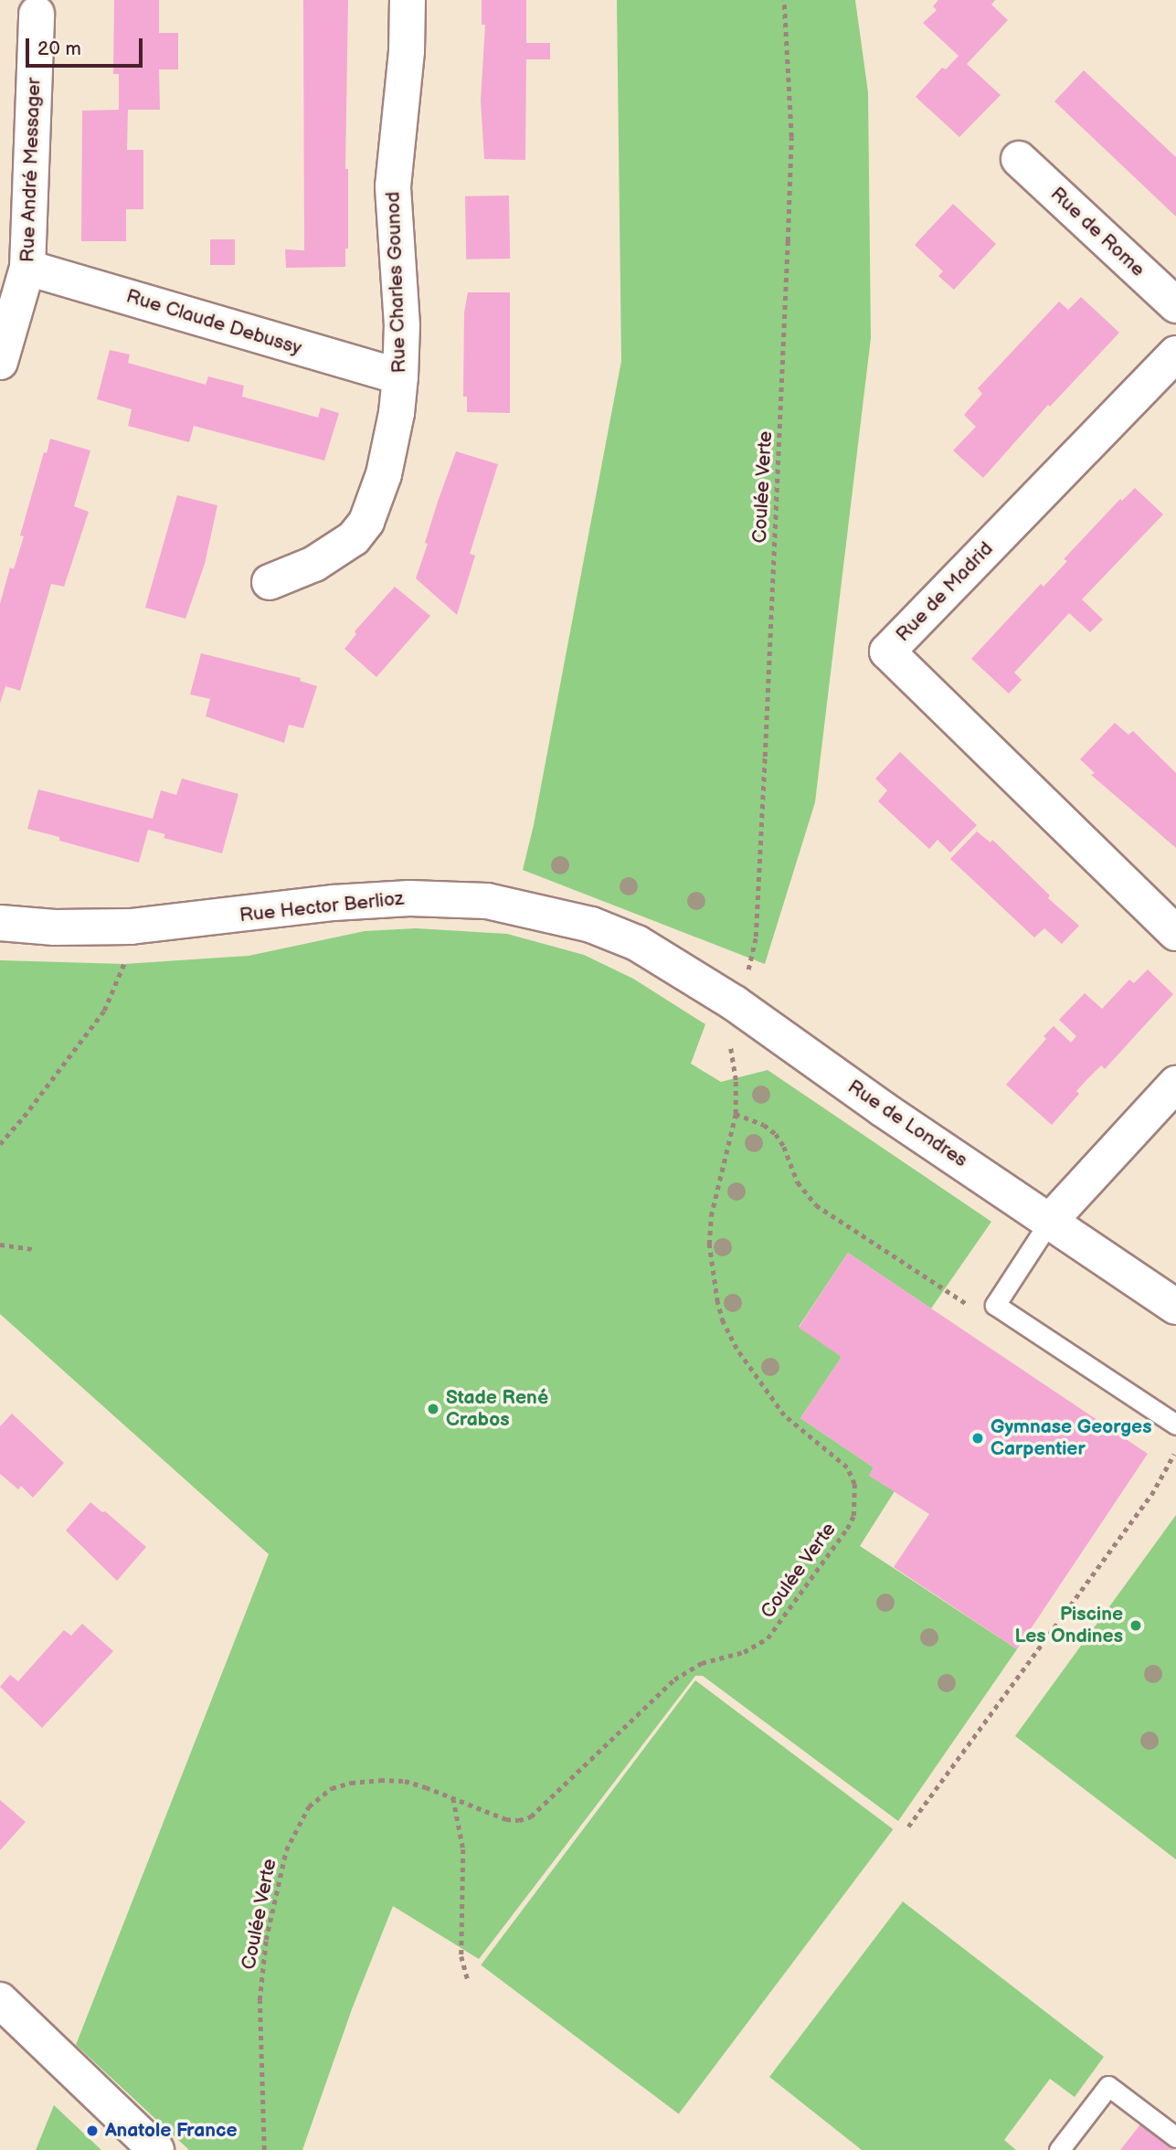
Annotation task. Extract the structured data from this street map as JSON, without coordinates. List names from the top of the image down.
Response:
{
  "streets": {
    "street": [
      "Rue André Messager",
      "Rue de Rome",
      "Rue Charles Gounod",
      "Rue Claude Debussy",
      "Rue de Madrid",
      "Rue Hector Berlioz",
      "Rue de Londres"
    ],
    "path": ["Coulée Verte"]
  },
  "crossings": [
    ["Rue André Messager", "Rue Claude Debussy"],
    ["Rue Charles Gounod", "Rue Claude Debussy"],
    ["Rue Hector Berlioz", "Rue de Londres"]
  ],
  "places": [
    "Stade René Crabos",
    "Gymnase Georges Carpentier",
    "Piscine Les Ondines",
    "Anatole France"
  ],
  "scale_bar": "20 m"
}
